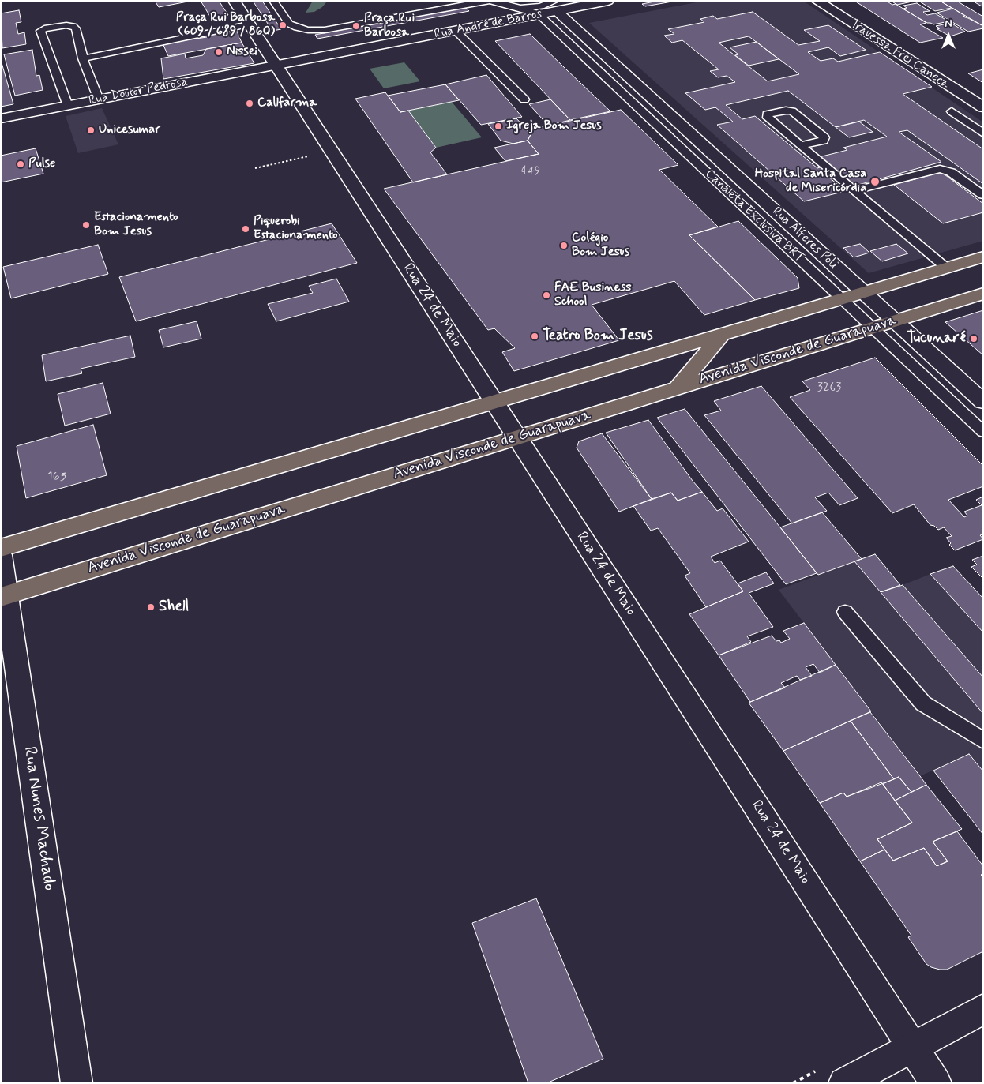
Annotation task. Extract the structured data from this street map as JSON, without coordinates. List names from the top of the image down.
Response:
{
  "streets": {
    "main road": ["Avenida Visconde de Guarapuava"],
    "street": [
      "Rua André de Barros",
      "Travessa Frei Caneca",
      "Rua Doutor Pedrosa",
      "Rua Alferes Poli",
      "Rua 24 de Maio",
      "Rua Nunes Machado"
    ],
    "lane": ["Canaleta Exclusiva BRT"]
  },
  "crossings": [
    ["Rua André de Barros", "Rua Doutor Pedrosa"],
    ["Rua André de Barros", "Canaleta Exclusiva BRT"],
    ["Rua André de Barros", "Rua Alferes Poli"],
    ["Rua André de Barros", "Rua 24 de Maio"],
    ["Rua Doutor Pedrosa", "Rua 24 de Maio"],
    ["Canaleta Exclusiva BRT", "Avenida Visconde de Guarapuava"],
    ["Rua Alferes Poli", "Avenida Visconde de Guarapuava"],
    ["Rua 24 de Maio", "Avenida Visconde de Guarapuava"],
    ["Avenida Visconde de Guarapuava", "Rua Nunes Machado"]
  ],
  "places": [
    "Praça Rui Barbosa (609 / 689 / 860)",
    "Praça Rui Barbosa",
    "Nissei",
    "Callfarma",
    "Igreja Bom Jesus",
    "Unicesumar",
    "Pulse",
    "Hospital Santa Casa de Misericórdia",
    "Estacionamento Bom Jesus",
    "Piquerobi Estacionamento",
    "Colégio Bom Jesus",
    "FAE Business School",
    "Teatro Bom Jesus",
    "Tucunaré",
    "Shell"
  ],
  "house_numbers": ["449", "3263", "165"],
  "north": "top"
}
